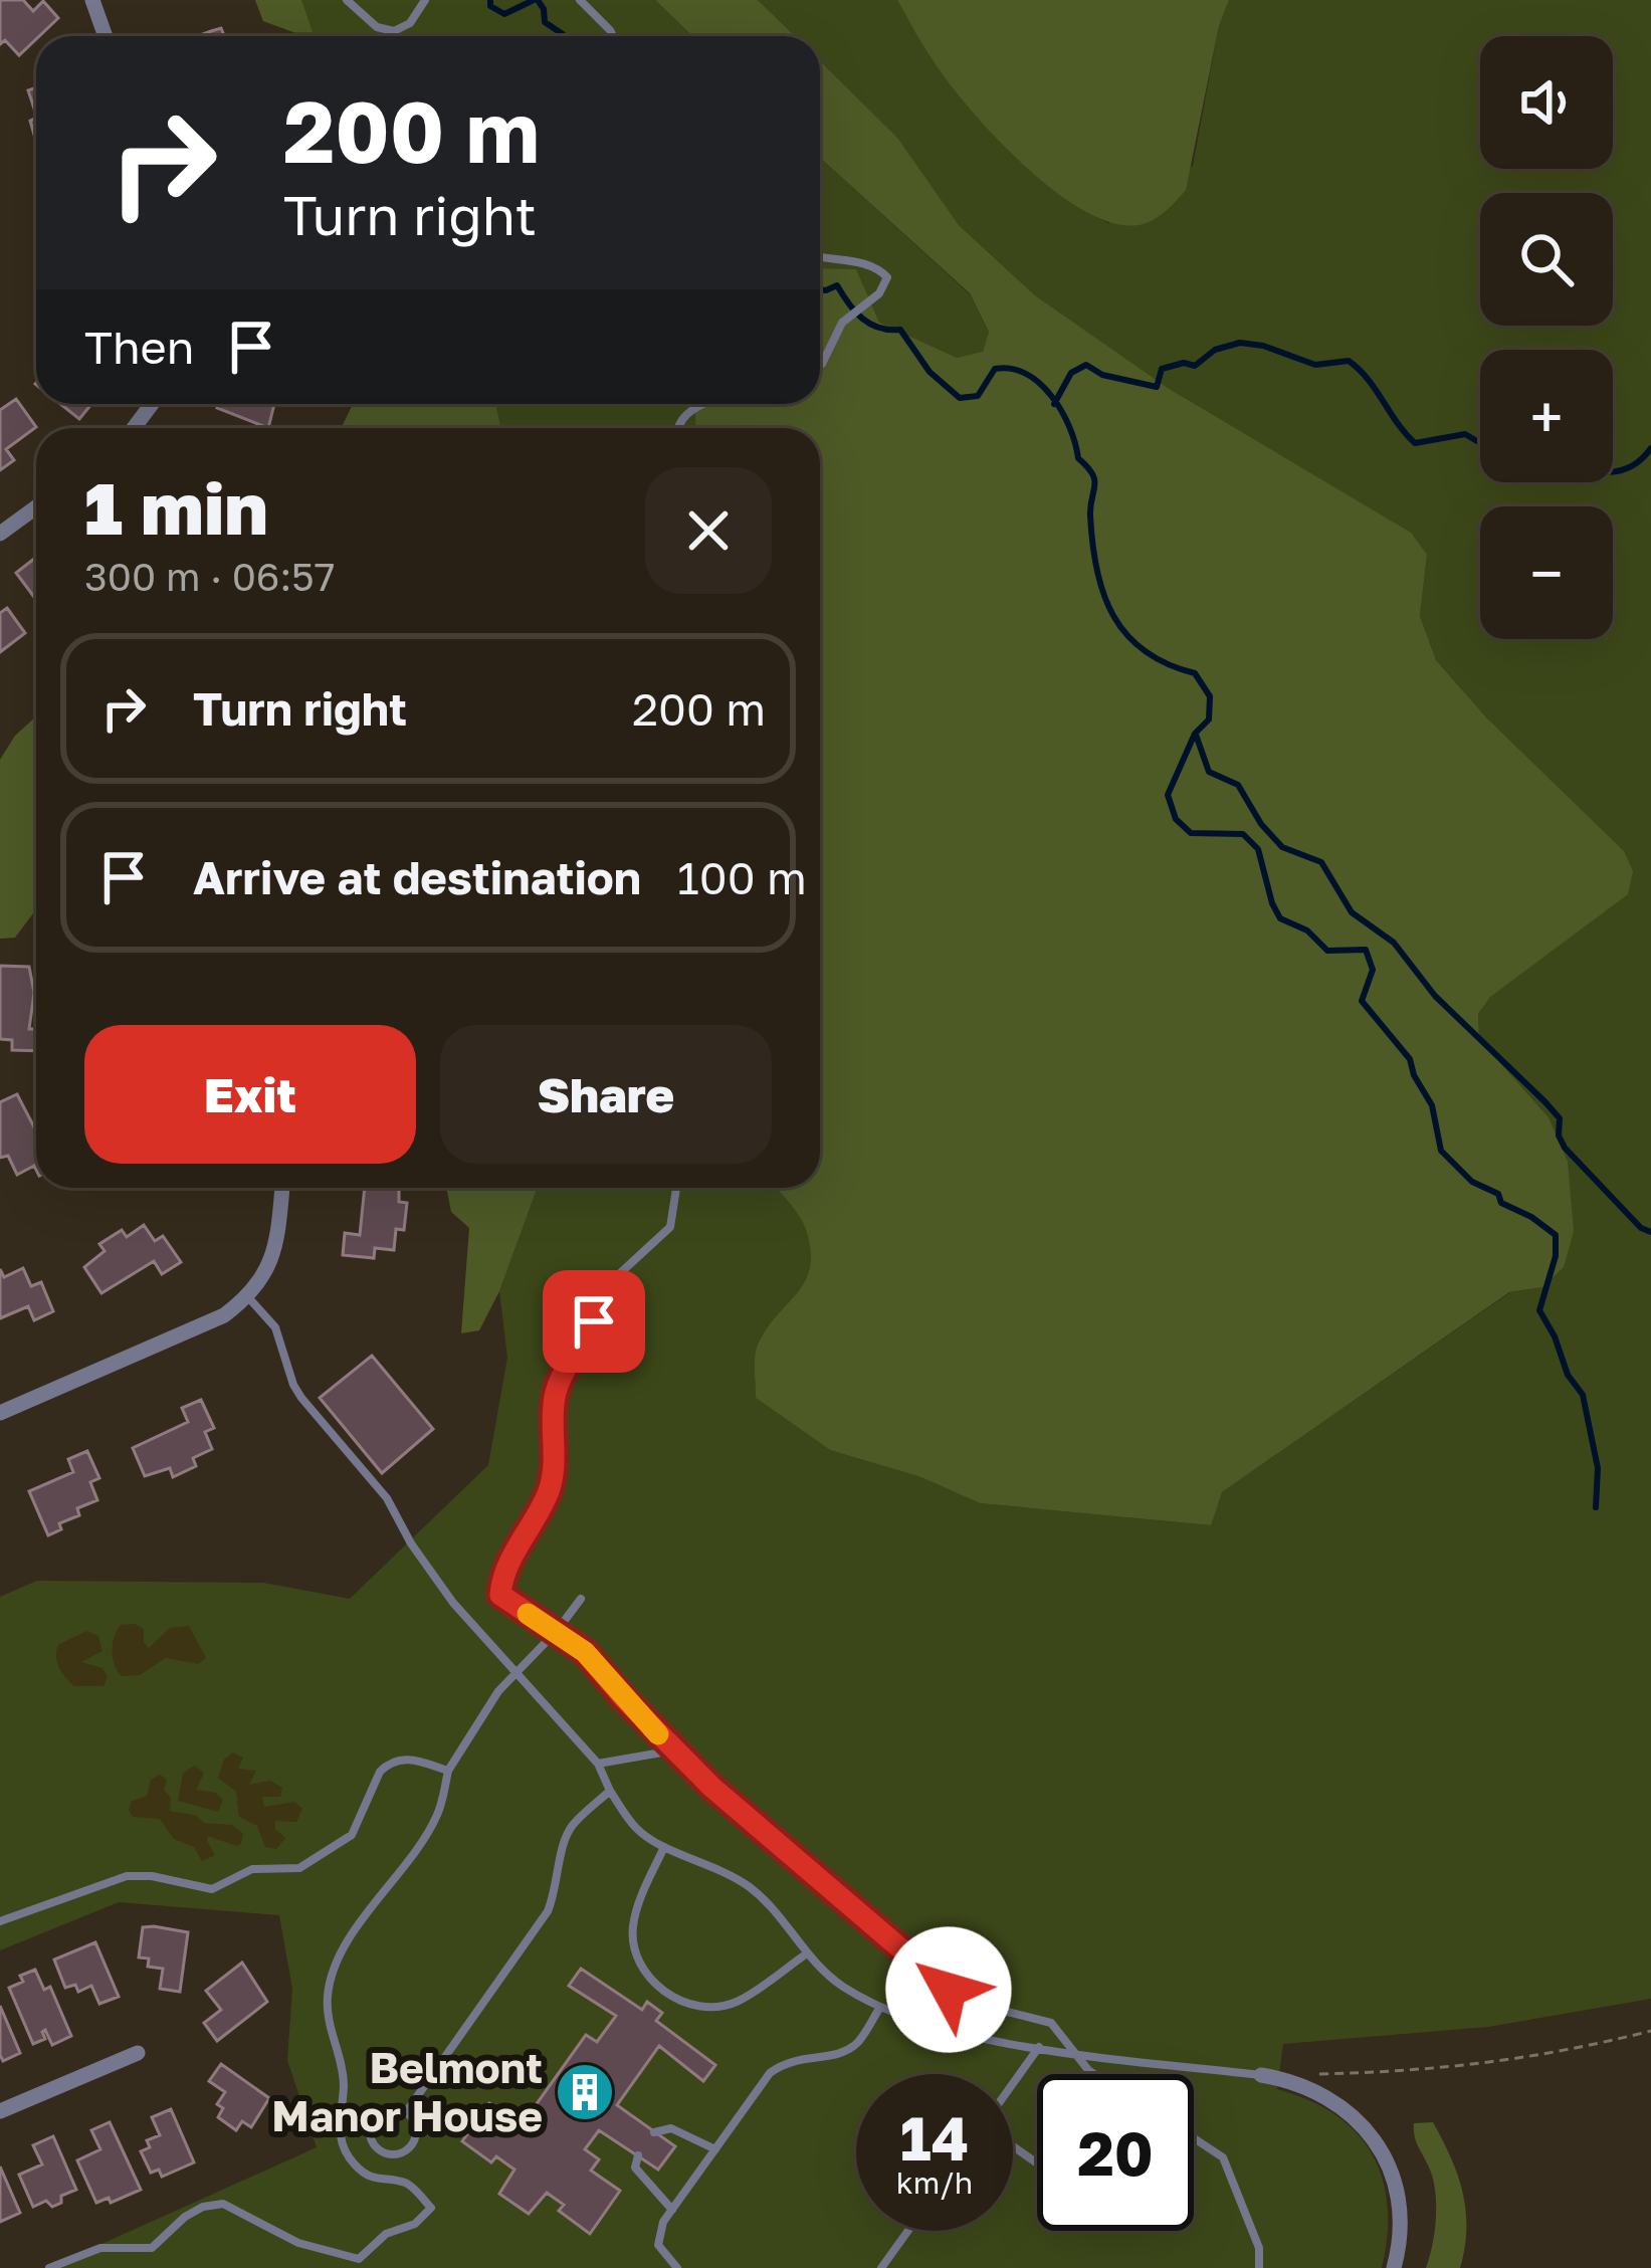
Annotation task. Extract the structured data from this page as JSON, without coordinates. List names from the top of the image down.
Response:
{
  "places": {
    "building": ["Belmont Manor House"]
  },
  "page": {
    "map_buttons": ["+", "−"],
    "turn": ["200 m", "Turn right"],
    "then": "Then",
    "heading": ["1 min", "300 m · 06:57"],
    "list": [
      {
        "name": "Turn right",
        "value": "200 m"
      },
      {
        "name": "Arrive at destination",
        "value": "100 m"
      }
    ],
    "buttons": ["Exit", "Share"],
    "speed": "14 km/h",
    "limit": "20"
  }
}
